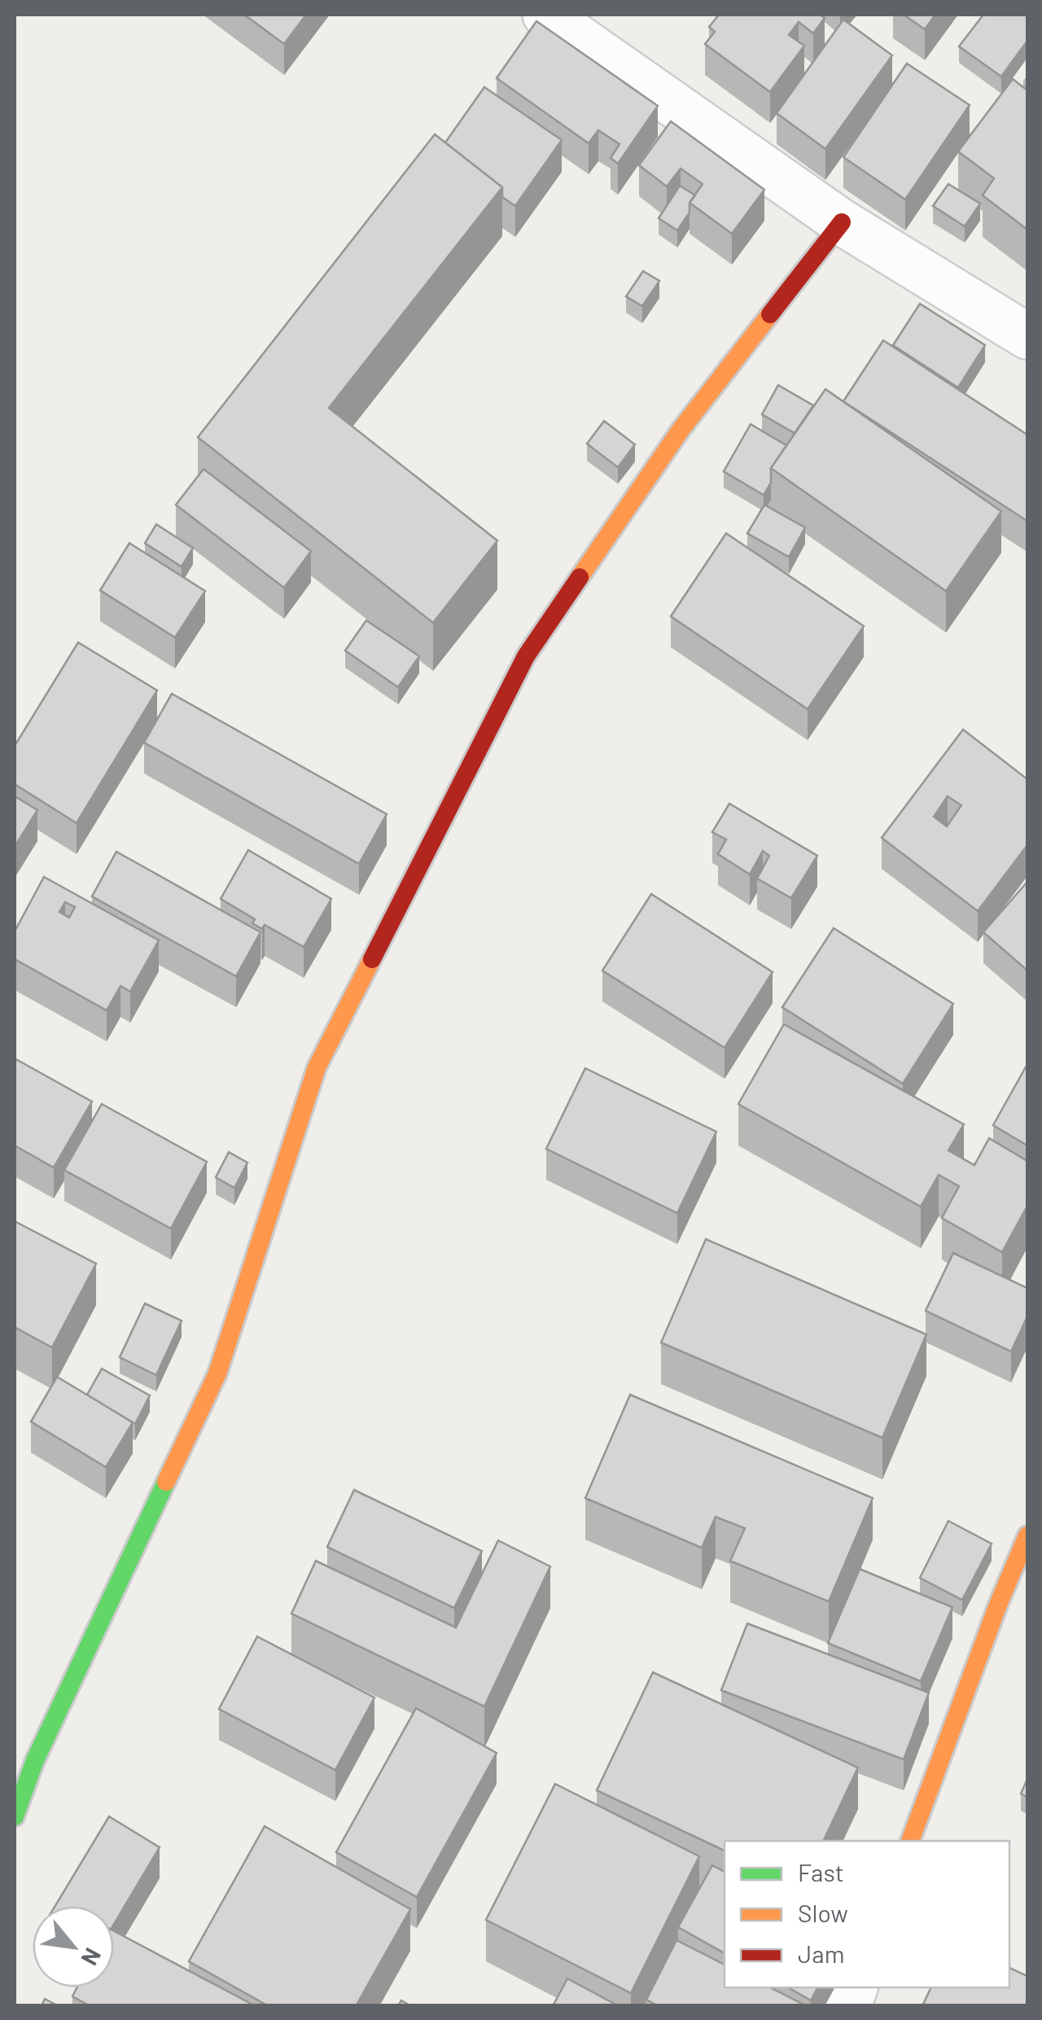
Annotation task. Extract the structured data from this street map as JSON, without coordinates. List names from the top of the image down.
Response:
{
  "legend": ["Fast", "Slow", "Jam"],
  "north": "bottom right"
}
